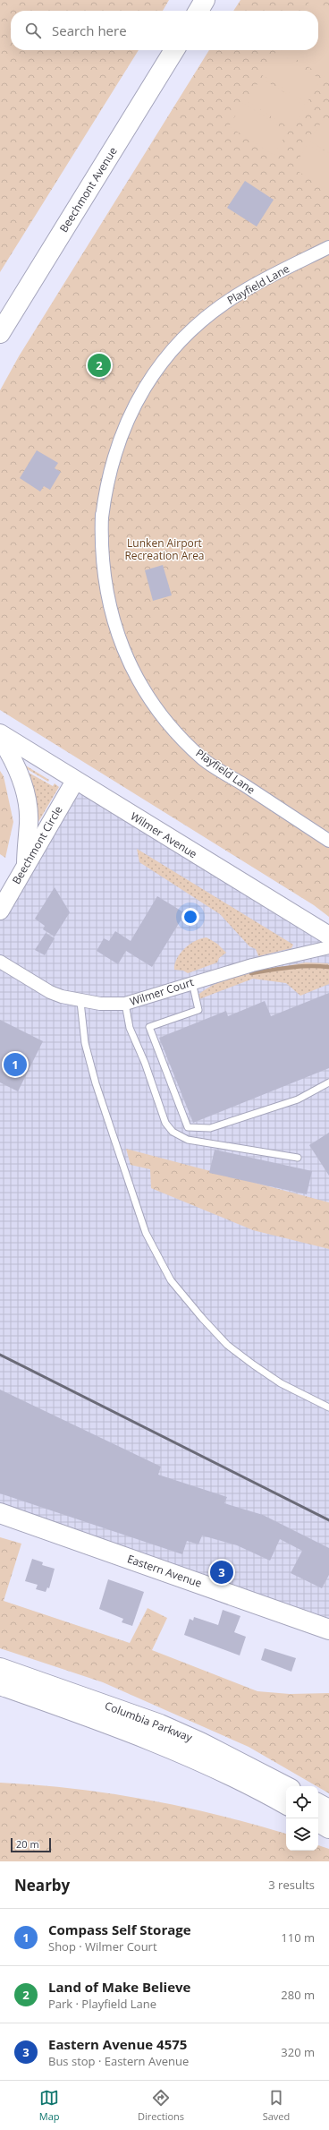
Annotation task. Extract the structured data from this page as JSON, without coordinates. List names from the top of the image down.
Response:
{
  "streets": {
    "main road": ["Beechmont Avenue", "Eastern Avenue", "Columbia Parkway"],
    "street": [
      "Playfield Lane",
      "Wilmer Avenue",
      "Beechmont Circle",
      "Wilmer Court"
    ]
  },
  "crossings": [
    ["Wilmer Avenue", "Beechmont Circle"]
  ],
  "parks": ["Lunken Airport Recreation Area"],
  "scale_bar": "20 m",
  "page": {
    "search": "Search here",
    "pins": ["2", "1", "3"],
    "scale": "20 m",
    "heading": ["Nearby", "3 results"],
    "list": [
      {
        "mark": "1",
        "name": "Compass Self Storage",
        "note": "Shop · Wilmer Court",
        "value": "110 m"
      },
      {
        "mark": "2",
        "name": "Land of Make Believe",
        "note": "Park · Playfield Lane",
        "value": "280 m"
      },
      {
        "mark": "3",
        "name": "Eastern Avenue 4575",
        "note": "Bus stop · Eastern Avenue",
        "value": "320 m"
      }
    ],
    "nav": ["Map", "Directions", "Saved"]
  }
}
